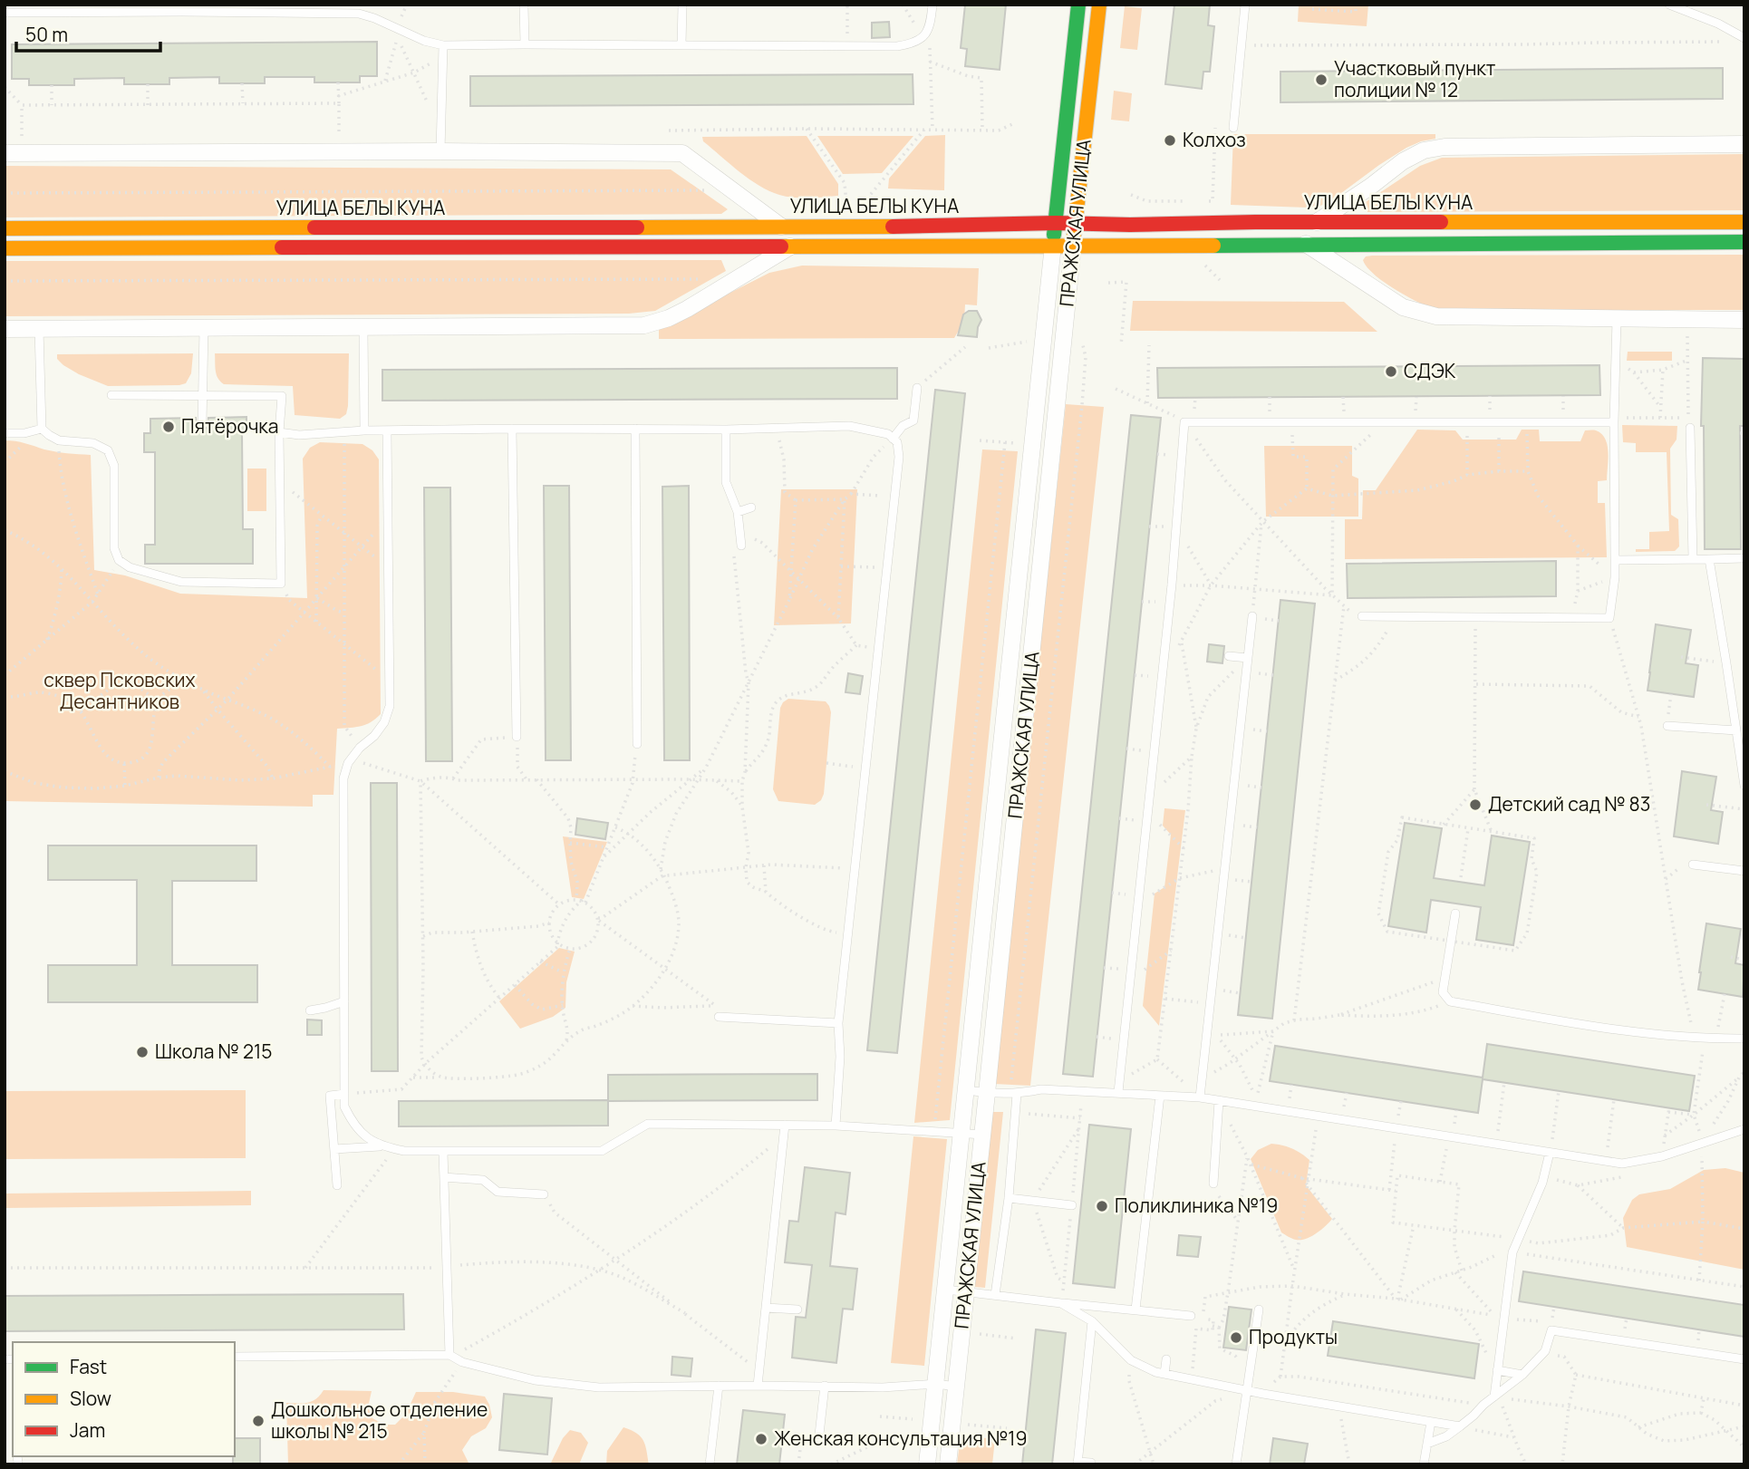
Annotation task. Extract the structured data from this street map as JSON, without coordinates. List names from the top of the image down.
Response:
{
  "streets": {
    "street": ["УЛИЦА БЕЛЫ КУНА", "ПРАЖСКАЯ УЛИЦА"]
  },
  "crossings": [
    ["УЛИЦА БЕЛЫ КУНА", "ПРАЖСКАЯ УЛИЦА"]
  ],
  "parks": ["сквер Псковских Десантников"],
  "places": [
    "Участковый пункт полиции № 12",
    "Колхоз",
    "СДЭК",
    "Пятёрочка",
    "Детский сад № 83",
    "Школа № 215",
    "Поликлиника №19",
    "Продукты",
    "Дошкольное отделение школы № 215",
    "Женская консультация №19"
  ],
  "legend": ["Fast", "Slow", "Jam"],
  "scale_bar": "50 m"
}
